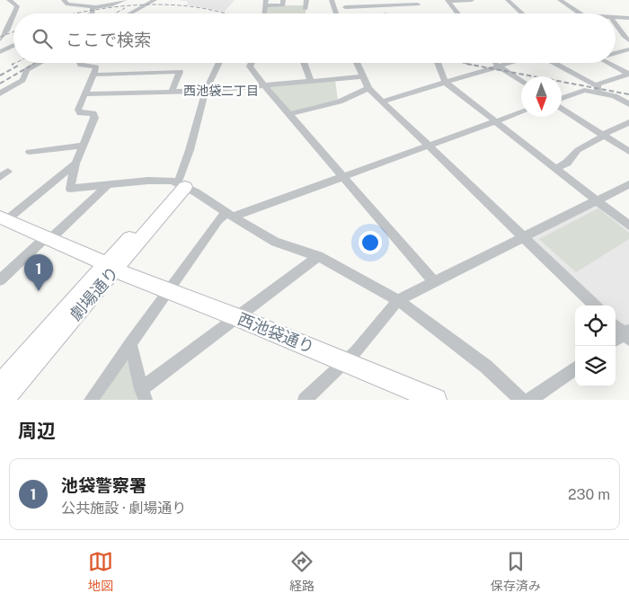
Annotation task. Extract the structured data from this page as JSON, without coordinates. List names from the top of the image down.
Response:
{
  "streets": {
    "street": ["劇場通り", "西池袋通り"]
  },
  "crossings": [
    ["劇場通り", "西池袋通り"]
  ],
  "districts": ["西池袋二丁目"],
  "north": "bottom",
  "page": {
    "search": "ここで検索",
    "pins": "1",
    "heading": "周辺",
    "list": [
      {
        "mark": "1",
        "name": "池袋警察署",
        "note": "公共施設 · 劇場通り",
        "value": "230 m"
      }
    ],
    "nav": ["地図", "経路", "保存済み"]
  }
}
